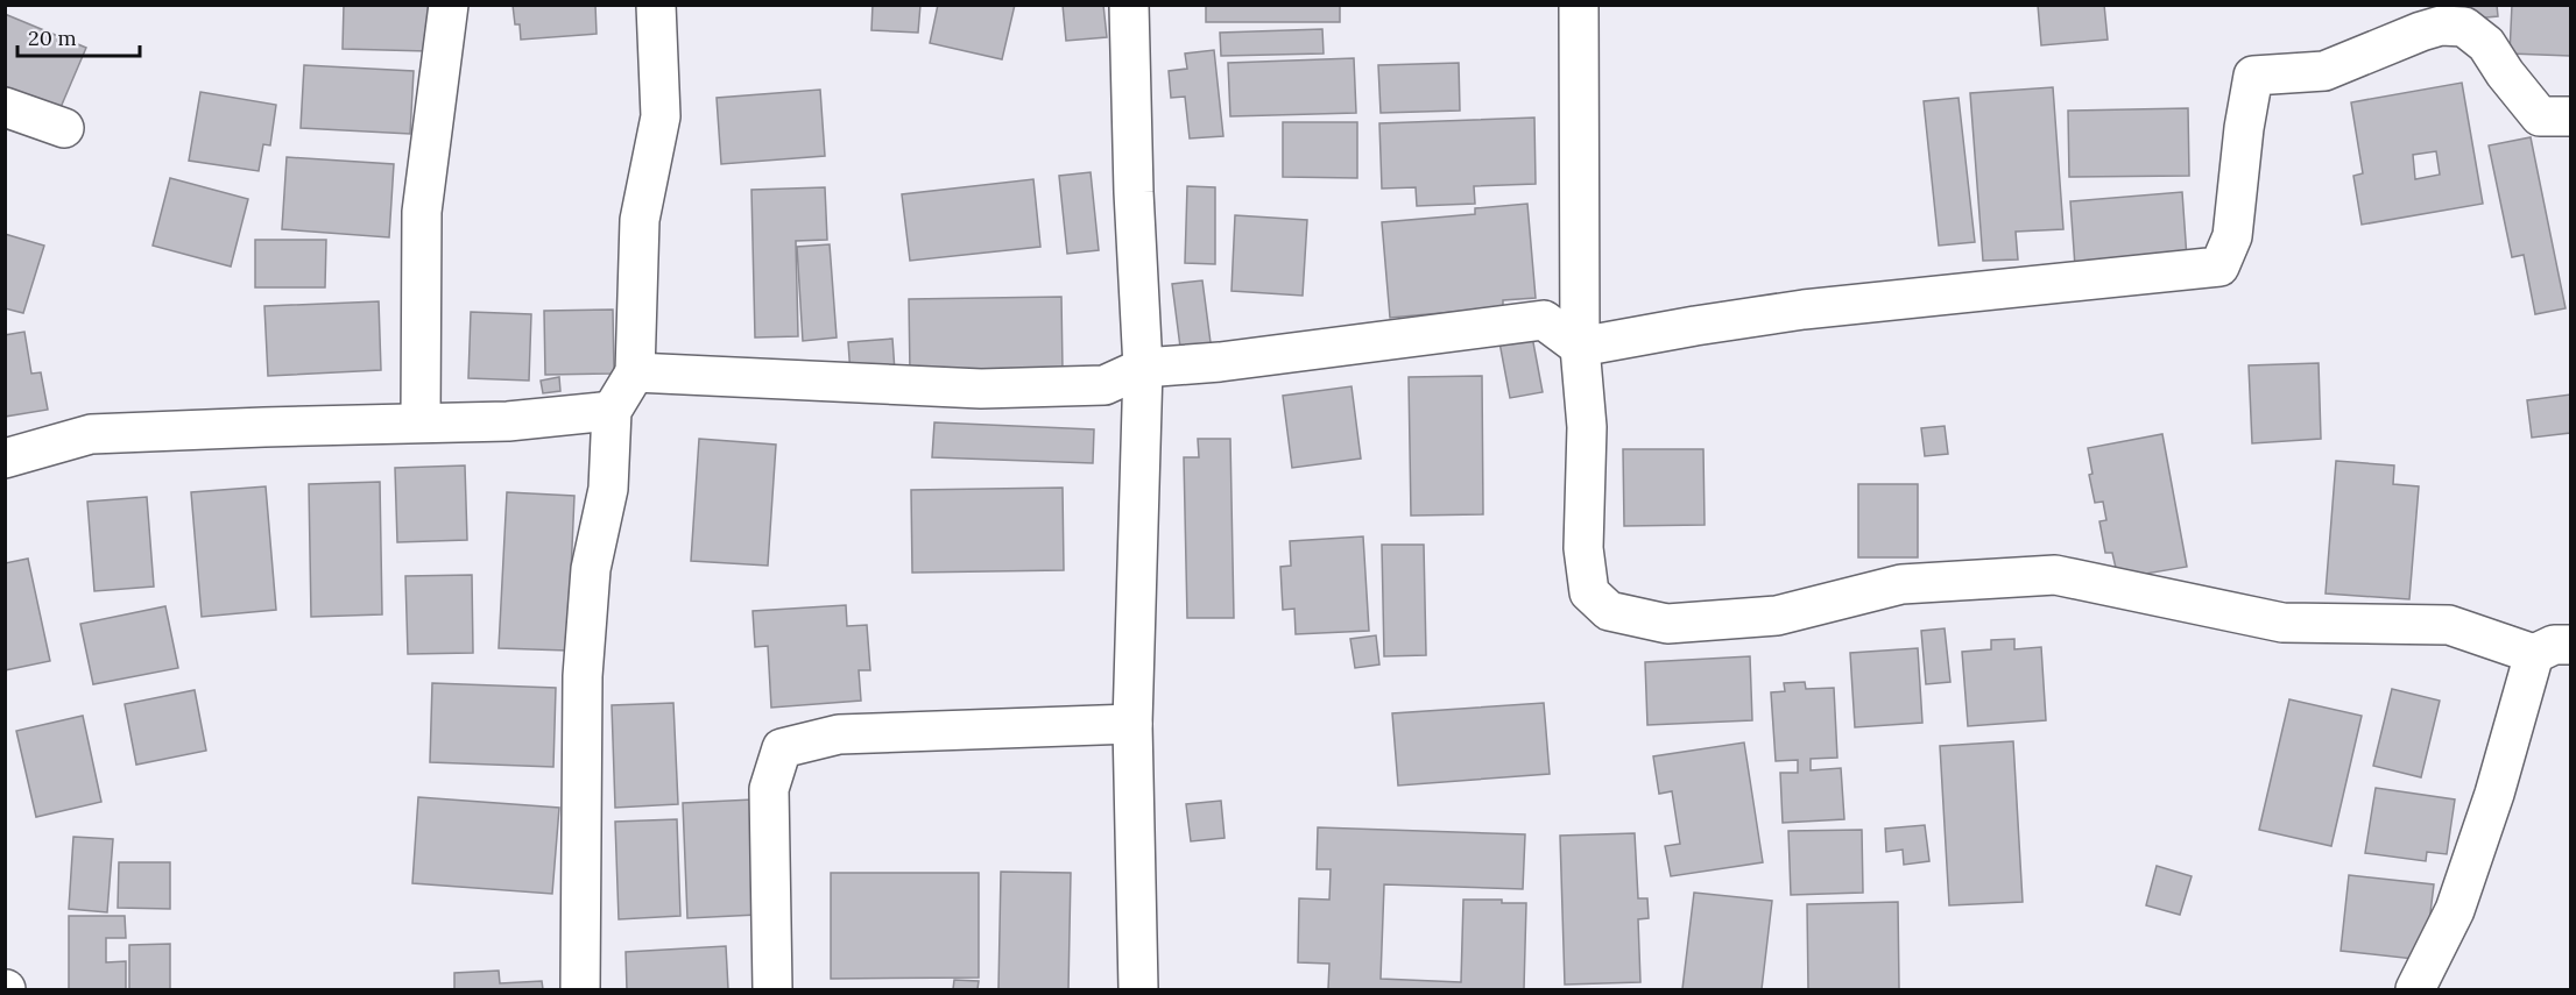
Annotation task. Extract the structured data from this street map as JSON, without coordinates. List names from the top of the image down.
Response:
{
  "scale_bar": "20 m"
}
